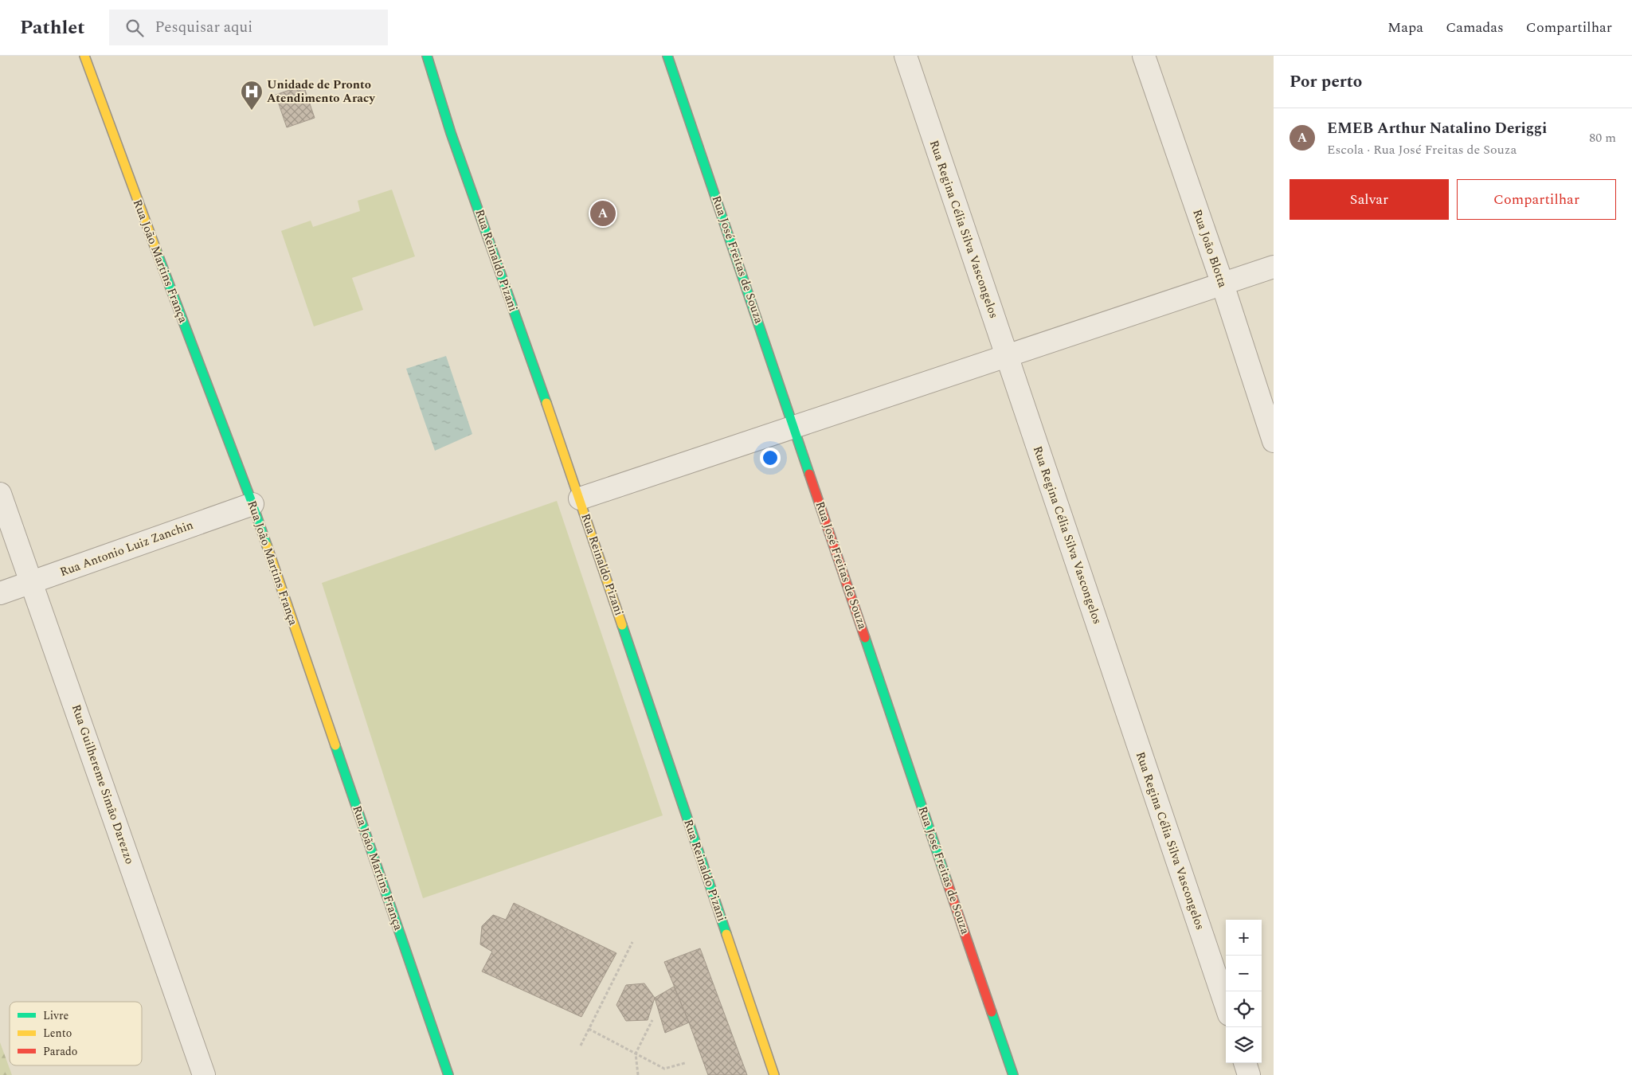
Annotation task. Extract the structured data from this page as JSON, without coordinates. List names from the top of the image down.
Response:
{
  "streets": {
    "street": [
      "Rua Regina Célia Silva Vascongelos",
      "Rua João Blotta",
      "Rua José Freitas de Souza",
      "Rua Reinaldo Pizani",
      "Rua João Martins França",
      "Rua Antonio Luiz Zanchin",
      "Rua Guilhereme Simão Darezzo"
    ]
  },
  "crossings": [
    ["Rua João Martins França", "Rua Antonio Luiz Zanchin"],
    ["Rua Antonio Luiz Zanchin", "Rua Guilhereme Simão Darezzo"]
  ],
  "places": {
    "hospital": ["Unidade de Pronto Atendimento Aracy"]
  },
  "legend": ["Livre", "Lento", "Parado"],
  "page": {
    "header": "Pathlet",
    "search": "Pesquisar aqui",
    "nav": ["Mapa", "Camadas", "Compartilhar"],
    "heading": "Por perto",
    "list": [
      {
        "mark": "A",
        "name": "EMEB Arthur Natalino Deriggi",
        "note": "Escola · Rua José Freitas de Souza",
        "value": "80 m"
      }
    ],
    "buttons": ["Salvar", "Compartilhar"],
    "pins": "A",
    "map_buttons": ["+", "−"]
  }
}
